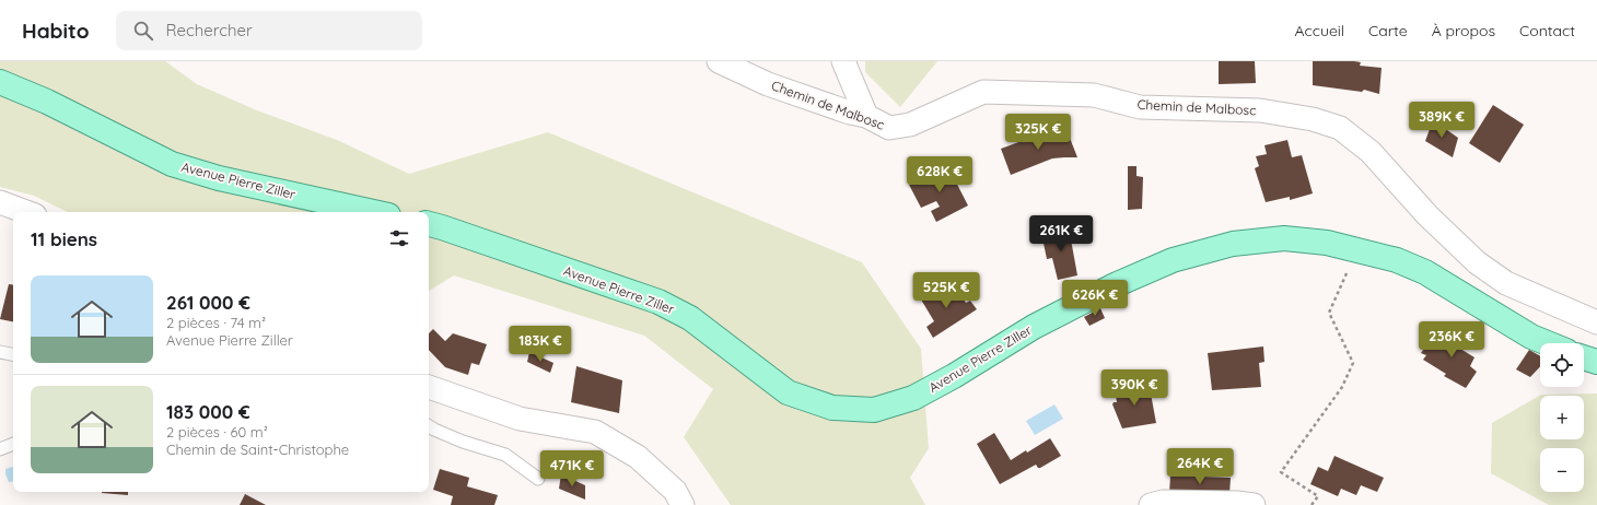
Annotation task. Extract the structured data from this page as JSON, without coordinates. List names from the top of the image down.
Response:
{
  "streets": {
    "main road": ["Avenue Pierre Ziller"],
    "street": ["Chemin de Malbosc"]
  },
  "page": {
    "header": "Habito",
    "search": "Rechercher",
    "nav": [
      "Accueil",
      "Carte",
      "À propos",
      "Contact"
    ],
    "price": [
      "389K €",
      "325K €",
      "628K €",
      "261K €",
      "525K €",
      "626K €",
      "236K €",
      "183K €",
      "390K €",
      "264K €",
      "471K €"
    ],
    "heading": "11 biens",
    "list": [
      {
        "name": "261 000 €",
        "note": "2 pièces · 74 m² · Avenue Pierre Ziller"
      },
      {
        "name": "183 000 €",
        "note": "2 pièces · 60 m² · Chemin de Saint-Christophe"
      }
    ],
    "map_buttons": ["+", "−"]
  }
}
